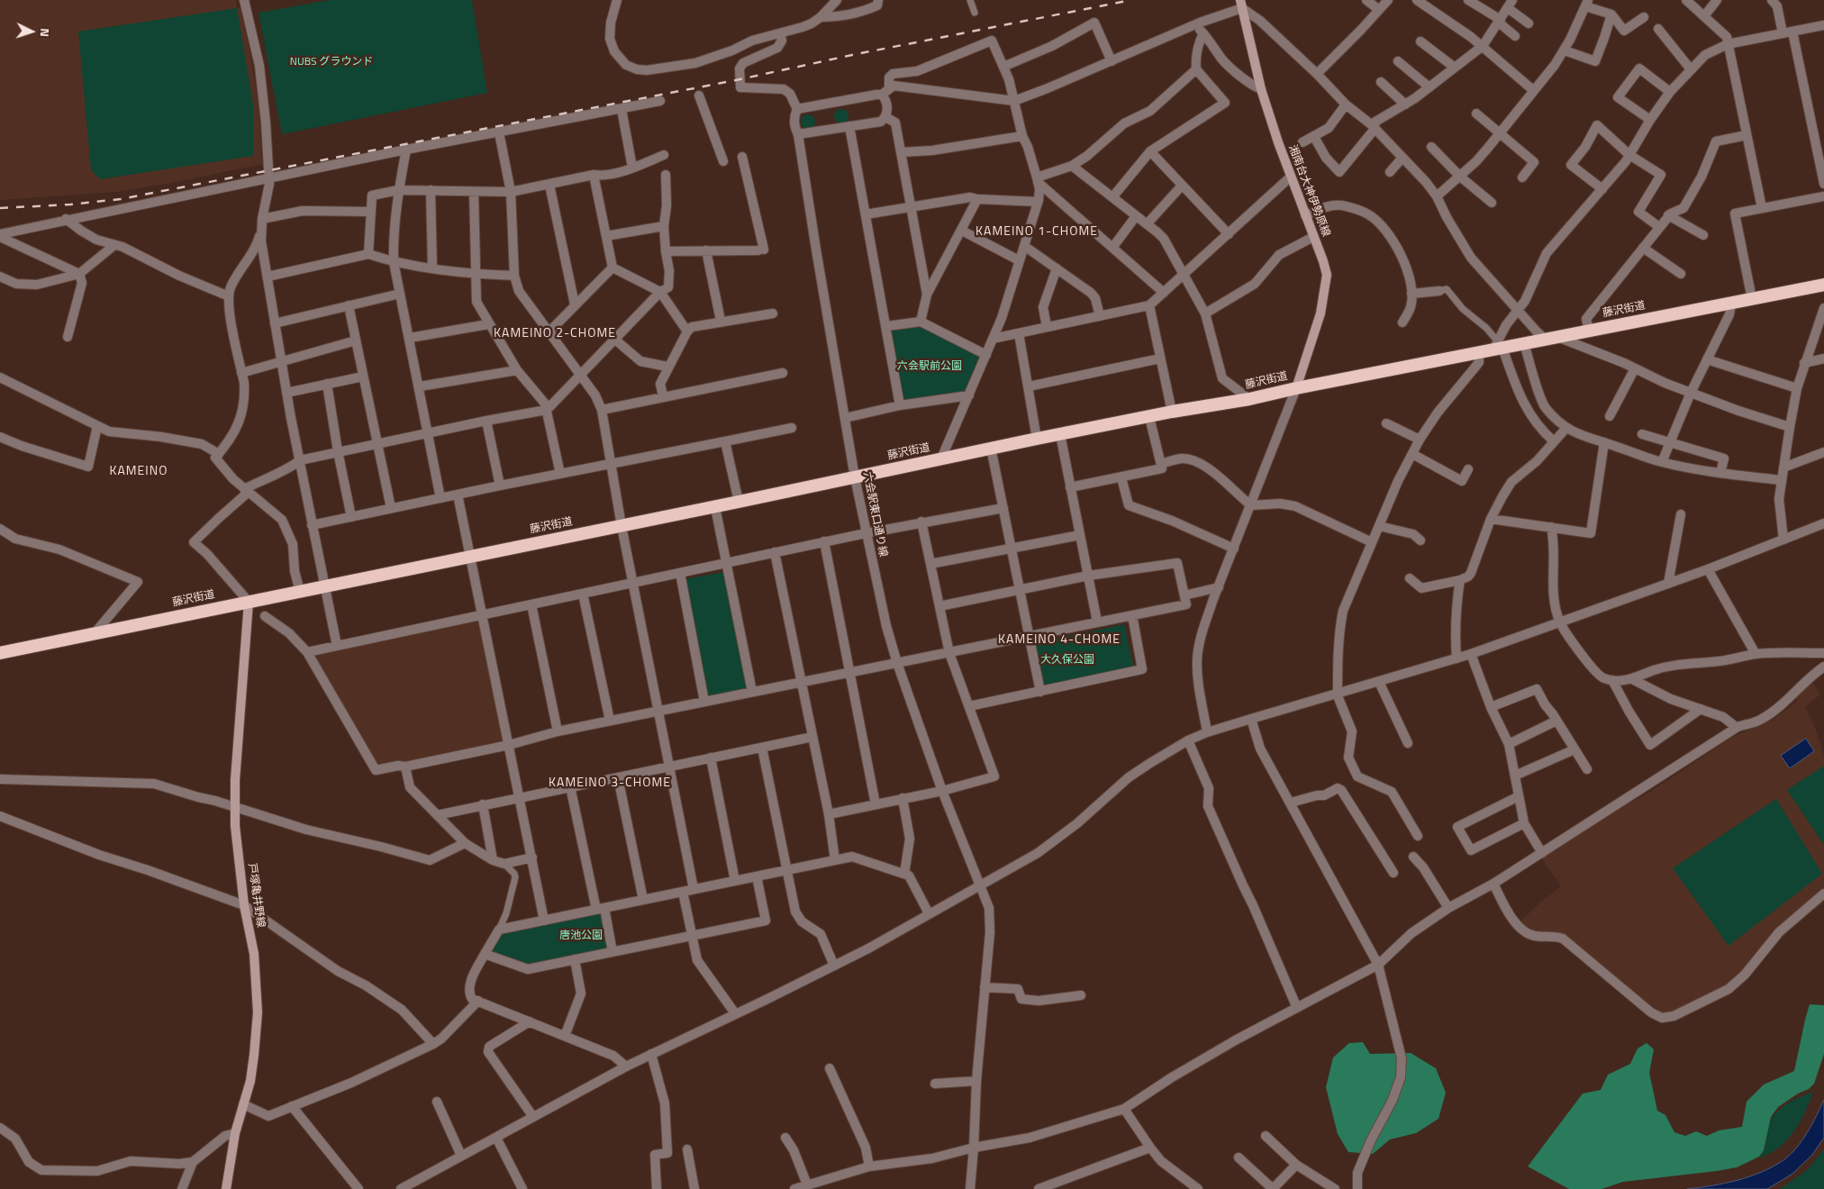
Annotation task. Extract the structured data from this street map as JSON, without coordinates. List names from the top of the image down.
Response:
{
  "streets": {
    "highway": ["藤沢街道"],
    "main road": ["湘南台大神伊勢原線", "戸塚亀井野線"],
    "street": ["六会駅東口通り線"]
  },
  "crossings": [
    ["湘南台大神伊勢原線", "藤沢街道"],
    ["藤沢街道", "六会駅東口通り線"],
    ["藤沢街道", "戸塚亀井野線"]
  ],
  "districts": [
    "KAMEINO 1-CHOME",
    "KAMEINO 2-CHOME",
    "KAMEINO",
    "KAMEINO 4-CHOME",
    "KAMEINO 3-CHOME"
  ],
  "parks": [
    "NUBS グラウンド",
    "六会駅前公園",
    "大久保公園",
    "唐池公園"
  ],
  "north": "right"
}
